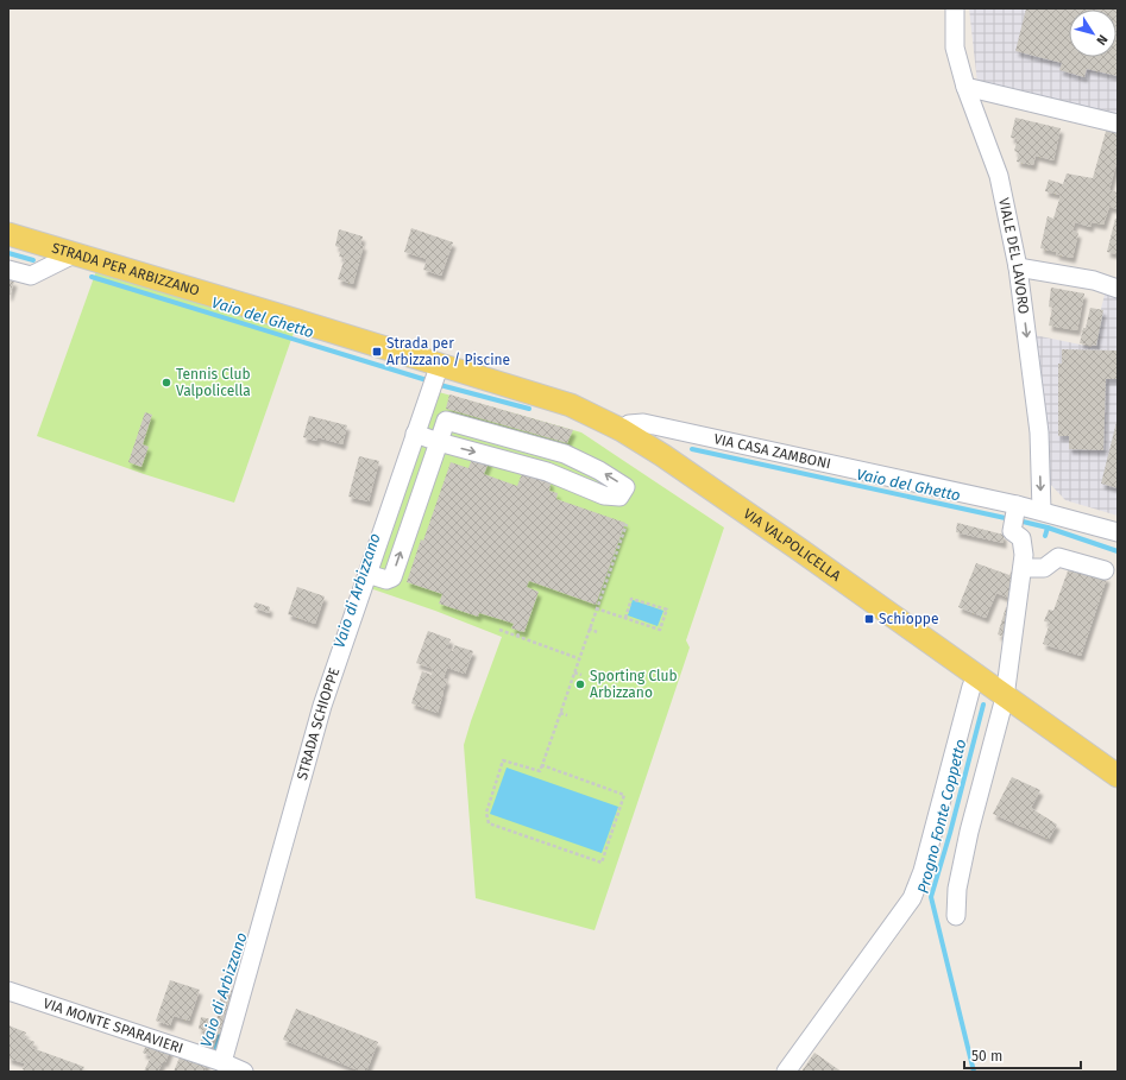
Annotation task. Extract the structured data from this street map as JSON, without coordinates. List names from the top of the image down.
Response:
{
  "streets": {
    "main road": ["STRADA PER ARBIZZANO", "VIA VALPOLICELLA"],
    "street": [
      "VIALE DEL LAVORO",
      "VIA CASA ZAMBONI",
      "STRADA SCHIOPPE",
      "VIA MONTE SPARAVIERI"
    ]
  },
  "crossings": [
    ["VIALE DEL LAVORO", "VIA CASA ZAMBONI"],
    ["STRADA PER ARBIZZANO", "VIA VALPOLICELLA"],
    ["STRADA PER ARBIZZANO", "STRADA SCHIOPPE"],
    ["VIA CASA ZAMBONI", "VIA VALPOLICELLA"],
    ["STRADA SCHIOPPE", "VIA MONTE SPARAVIERI"]
  ],
  "one_way": ["VIALE DEL LAVORO"],
  "water": ["Vaio del Ghetto", "Vaio di Arbizzano", "Progno Fonte Coppetto"],
  "places": {
    "transit": ["Strada per Arbizzano / Piscine", "Schioppe"],
    "other": ["Tennis Club Valpolicella", "Sporting Club Arbizzano"]
  },
  "scale_bar": "50 m",
  "north": "bottom right"
}
